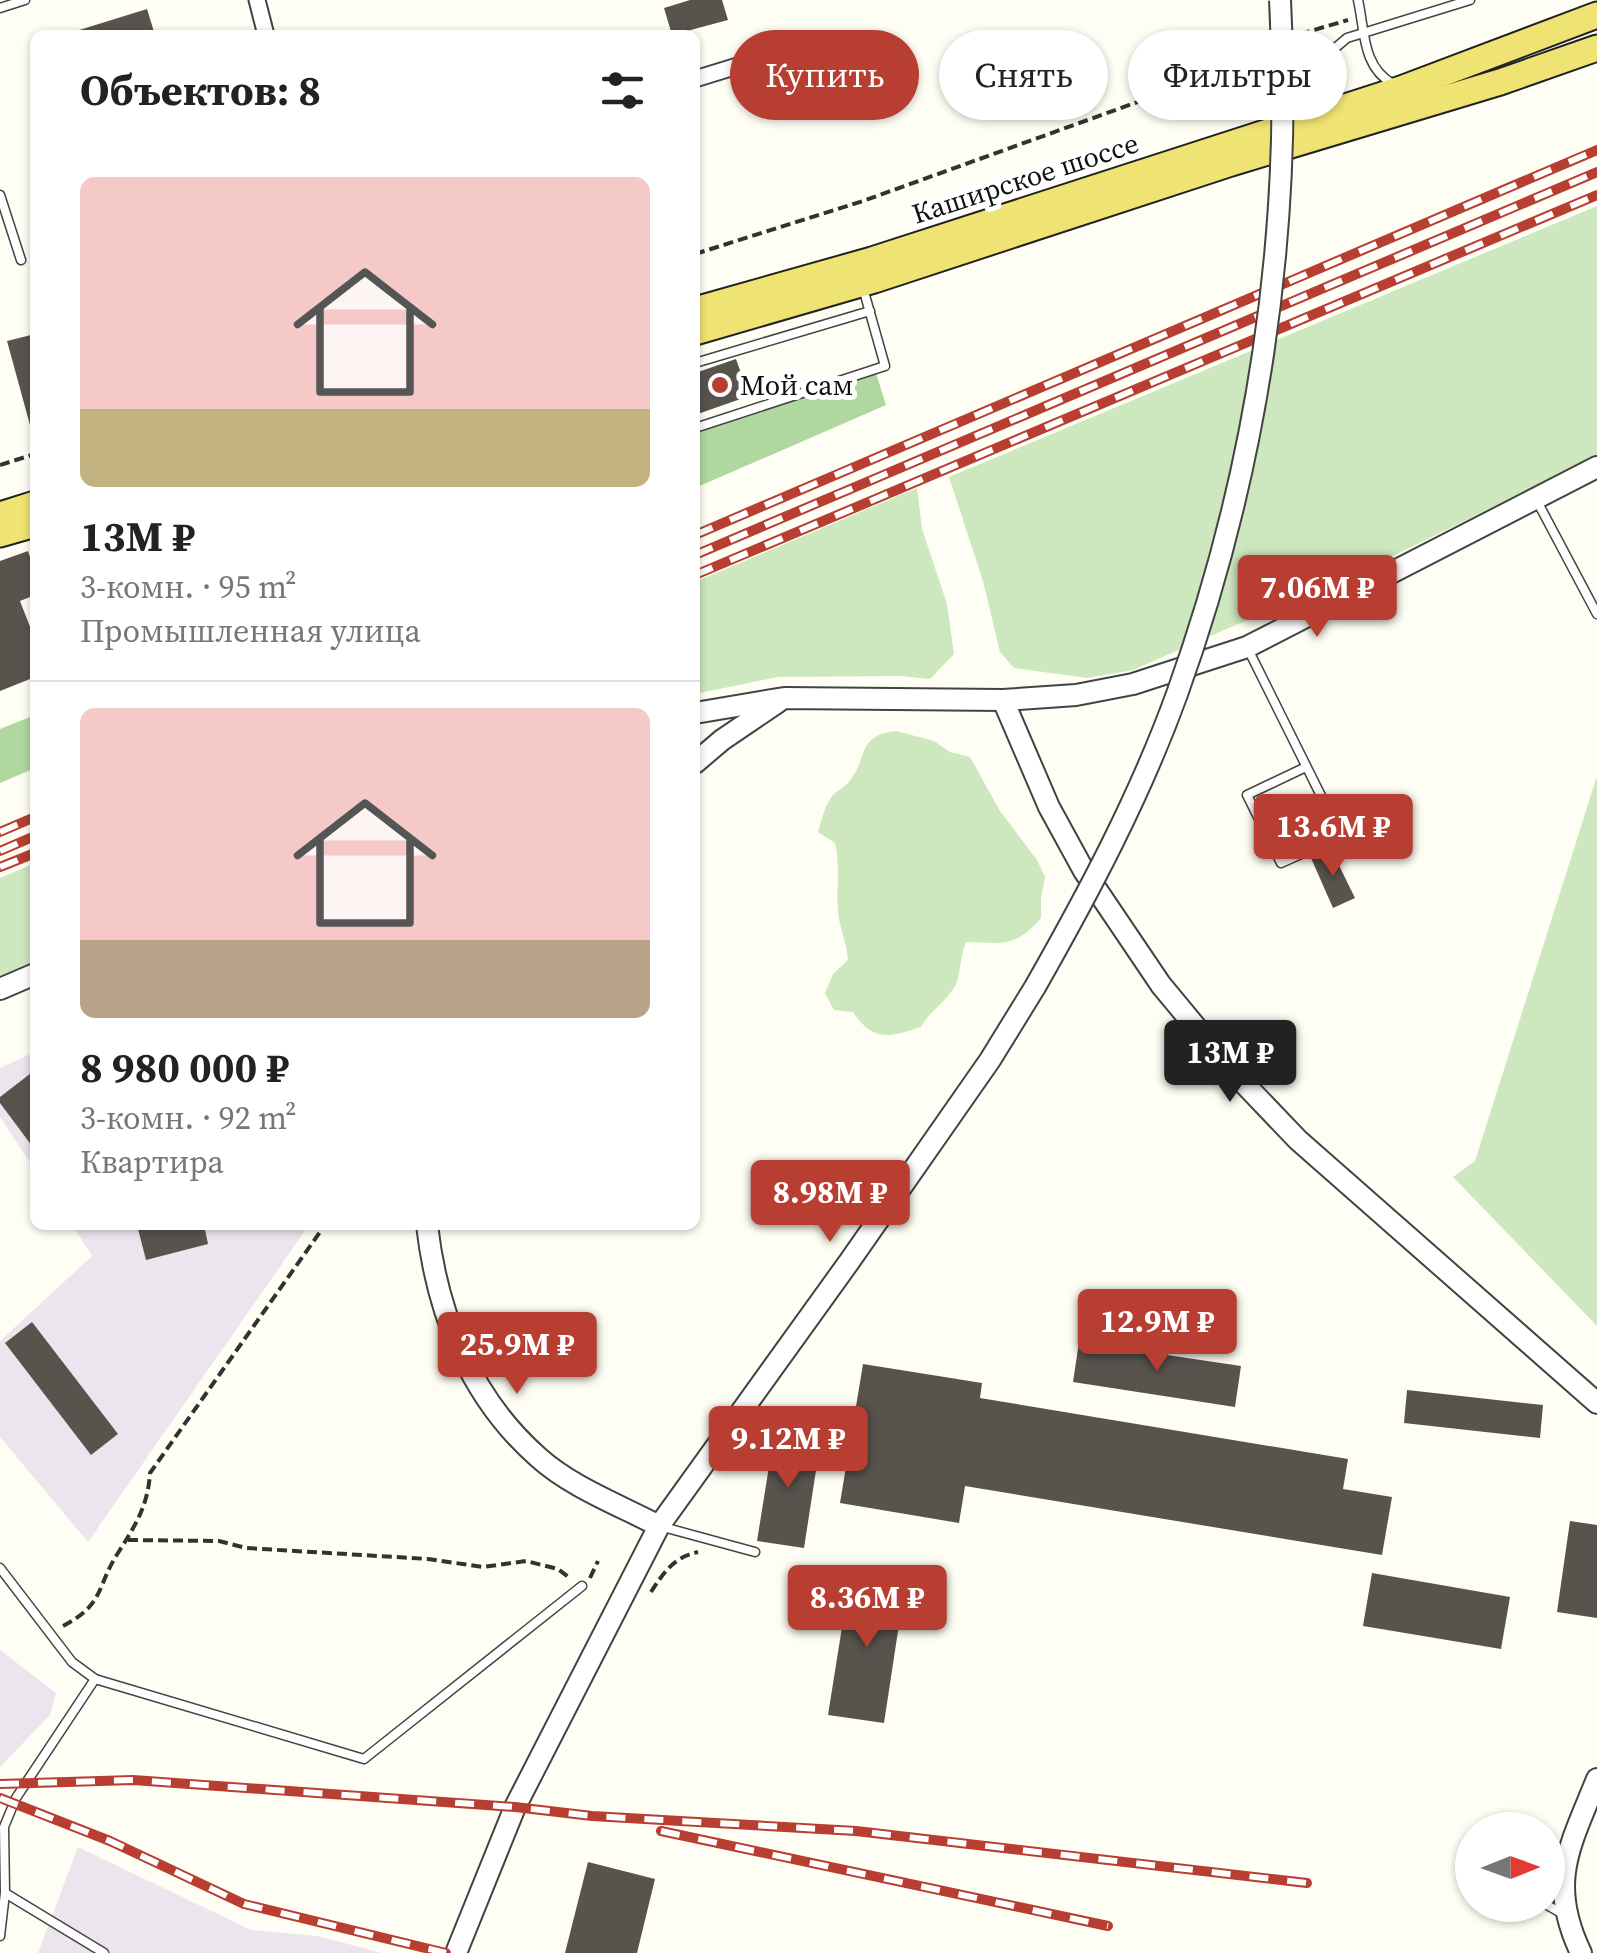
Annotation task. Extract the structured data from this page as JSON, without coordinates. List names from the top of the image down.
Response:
{
  "streets": {
    "main road": ["Каширское шоссе"]
  },
  "places": ["Мой сам"],
  "north": "right",
  "page": {
    "chip": ["Купить", "Снять", "Фильтры"],
    "heading": "Объектов: 8",
    "list": [
      {
        "name": "13M ₽",
        "note": "3-комн. · 95 m² · Промышленная улица"
      },
      {
        "name": "8 980 000 ₽",
        "note": "3-комн. · 92 m² · Квартира"
      }
    ],
    "price": [
      "7.06M ₽",
      "13.6M ₽",
      "13M ₽",
      "8.98M ₽",
      "12.9M ₽",
      "25.9M ₽",
      "9.12M ₽",
      "8.36M ₽"
    ]
  }
}
